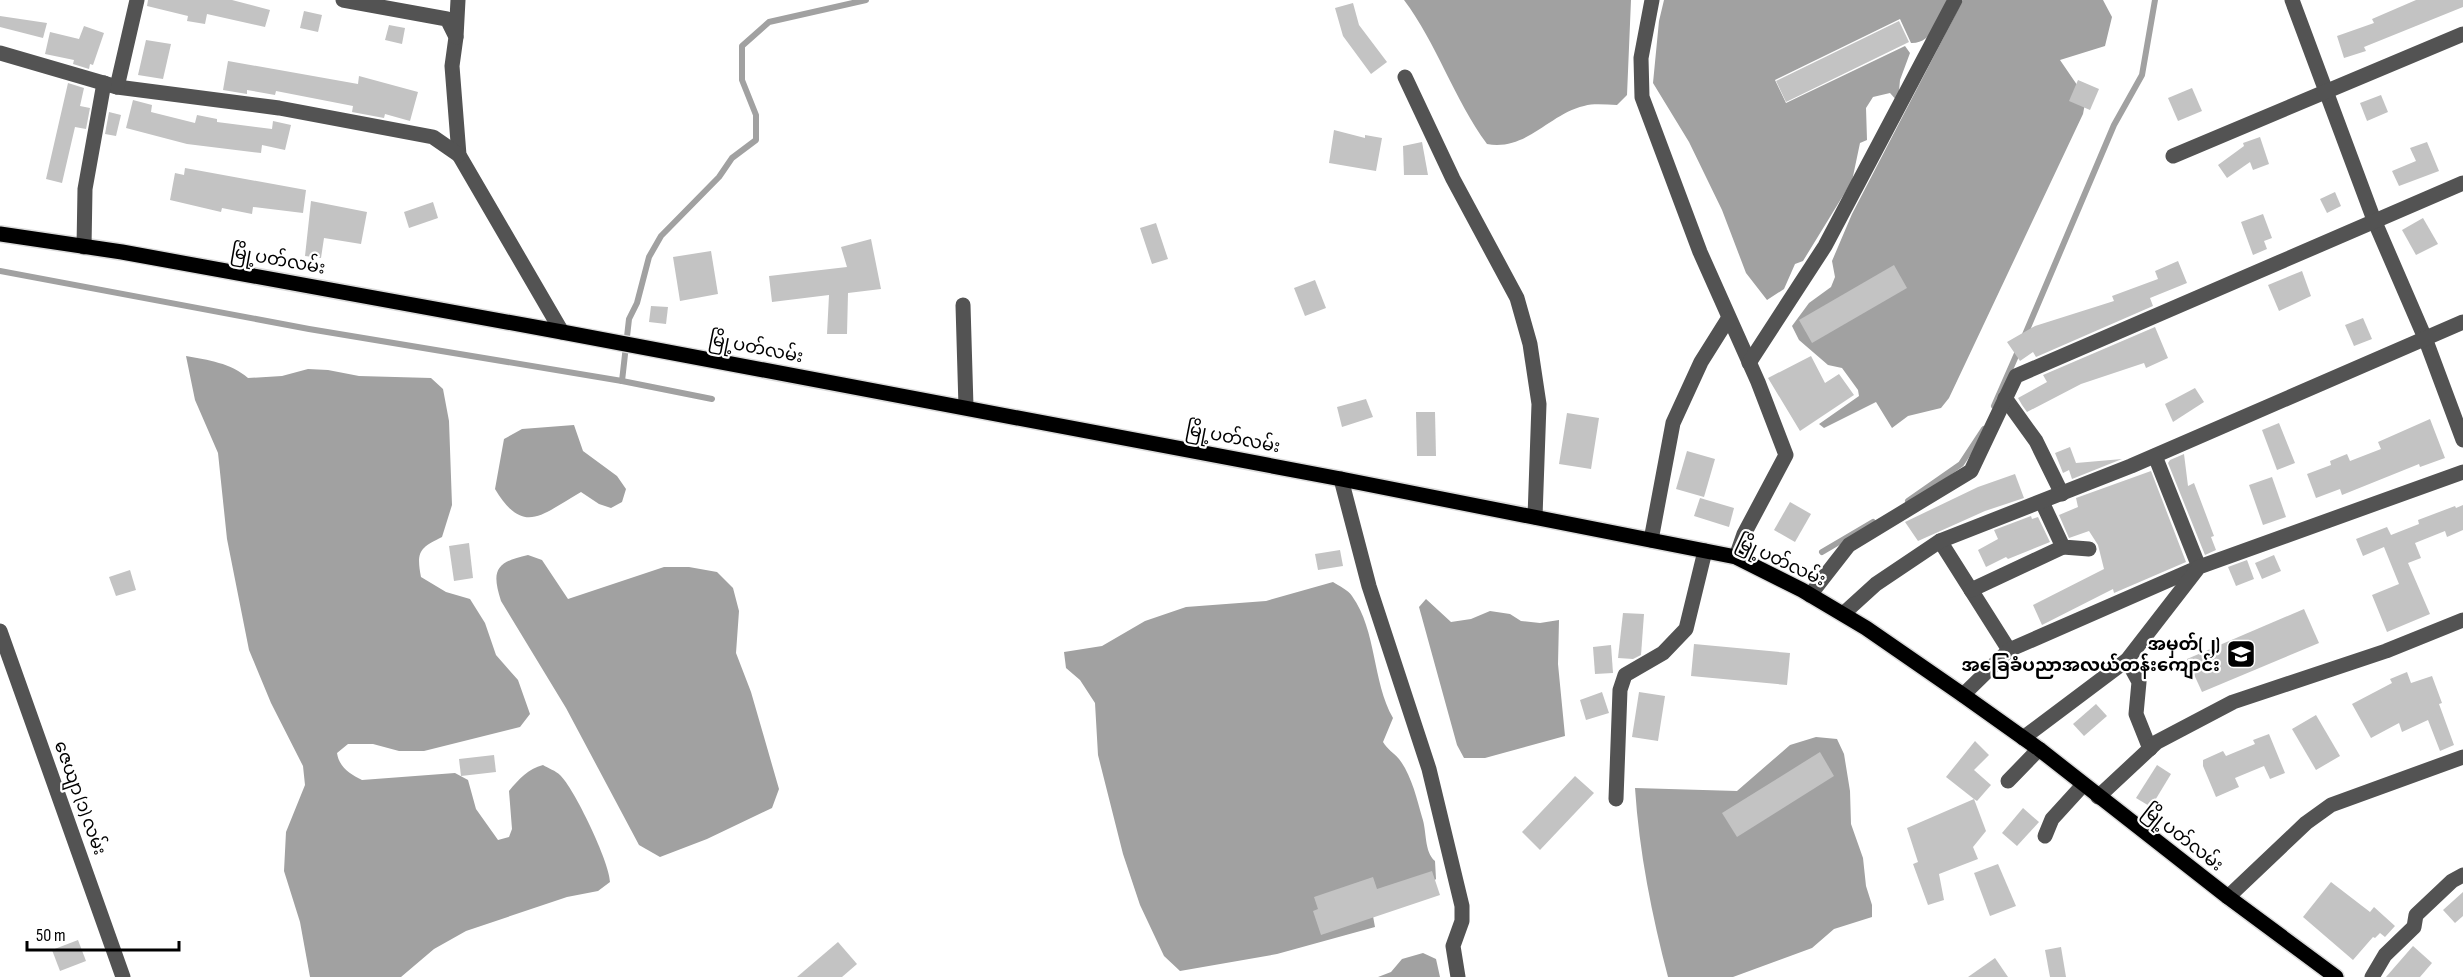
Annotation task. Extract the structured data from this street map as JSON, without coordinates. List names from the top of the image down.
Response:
{
  "streets": {
    "main road": ["မြို့ပတ်လမ်း"],
    "street": ["ဇေယျာ (၁) လမ်း"]
  },
  "places": {
    "school or university": ["အမှတ်(၂) အခြေခံပညာအလယ်တန်းကျောင်း"]
  },
  "scale_bar": "50 m"
}
